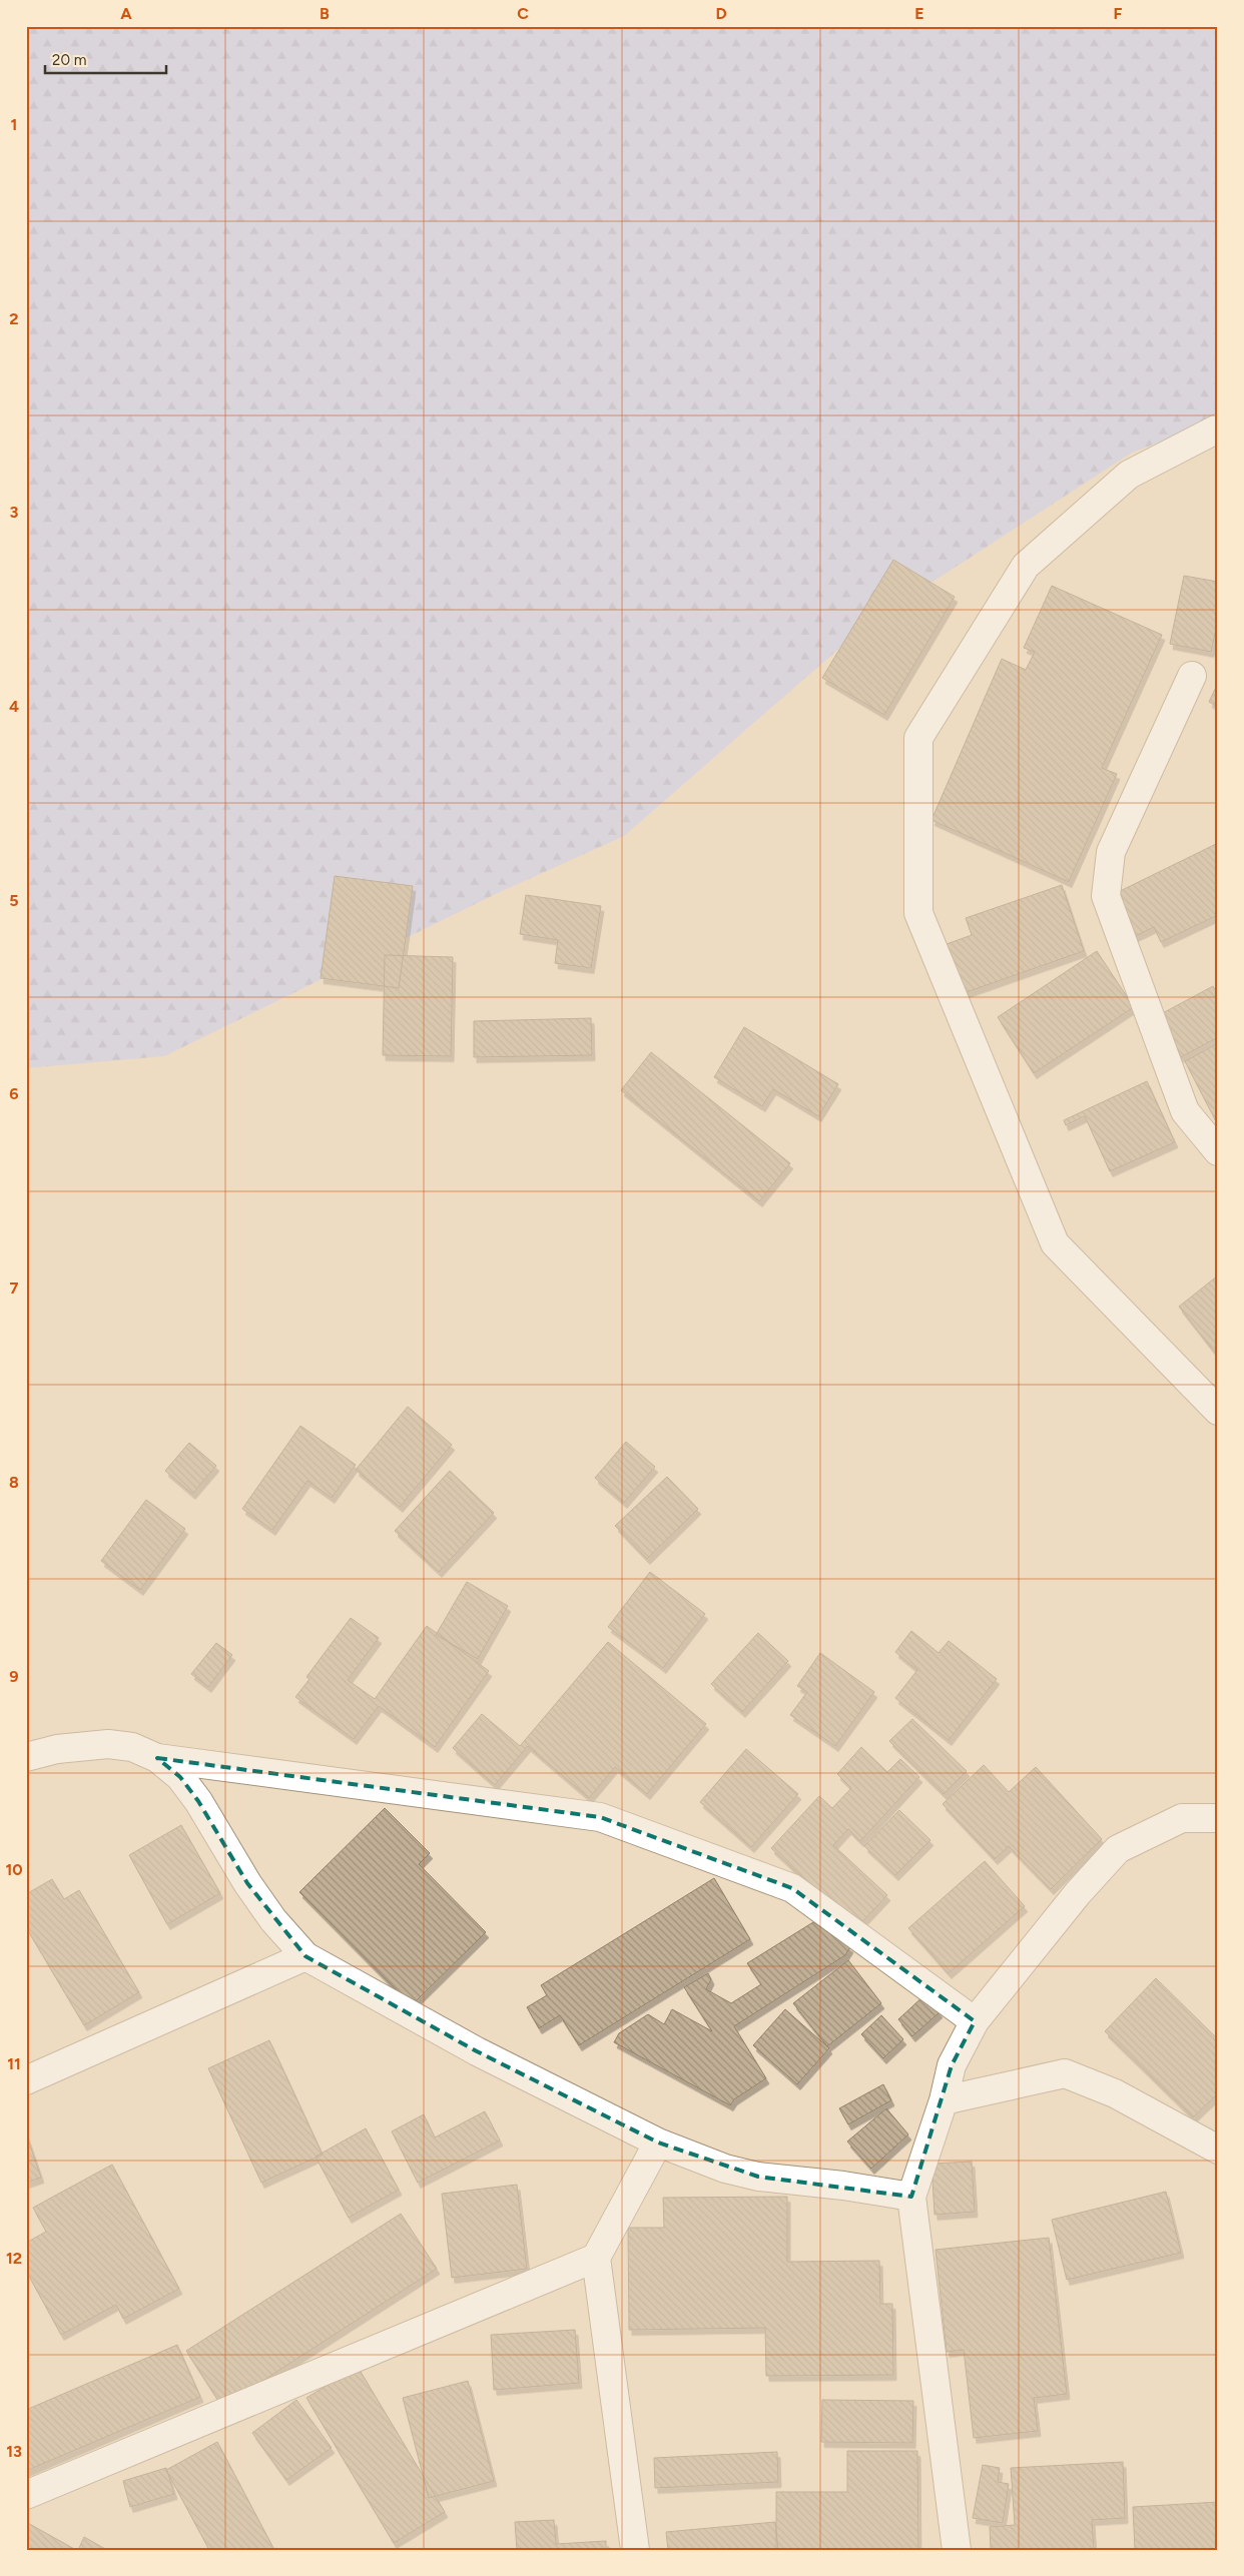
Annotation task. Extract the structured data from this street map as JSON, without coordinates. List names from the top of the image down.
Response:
{
  "scale_bar": "20 m",
  "grid": {
    "columns": [
      "A",
      "B",
      "C",
      "D",
      "E",
      "F"
    ],
    "rows": [
      "1",
      "2",
      "3",
      "4",
      "5",
      "6",
      "7",
      "8",
      "9",
      "10",
      "11",
      "12",
      "13"
    ]
  }
}
